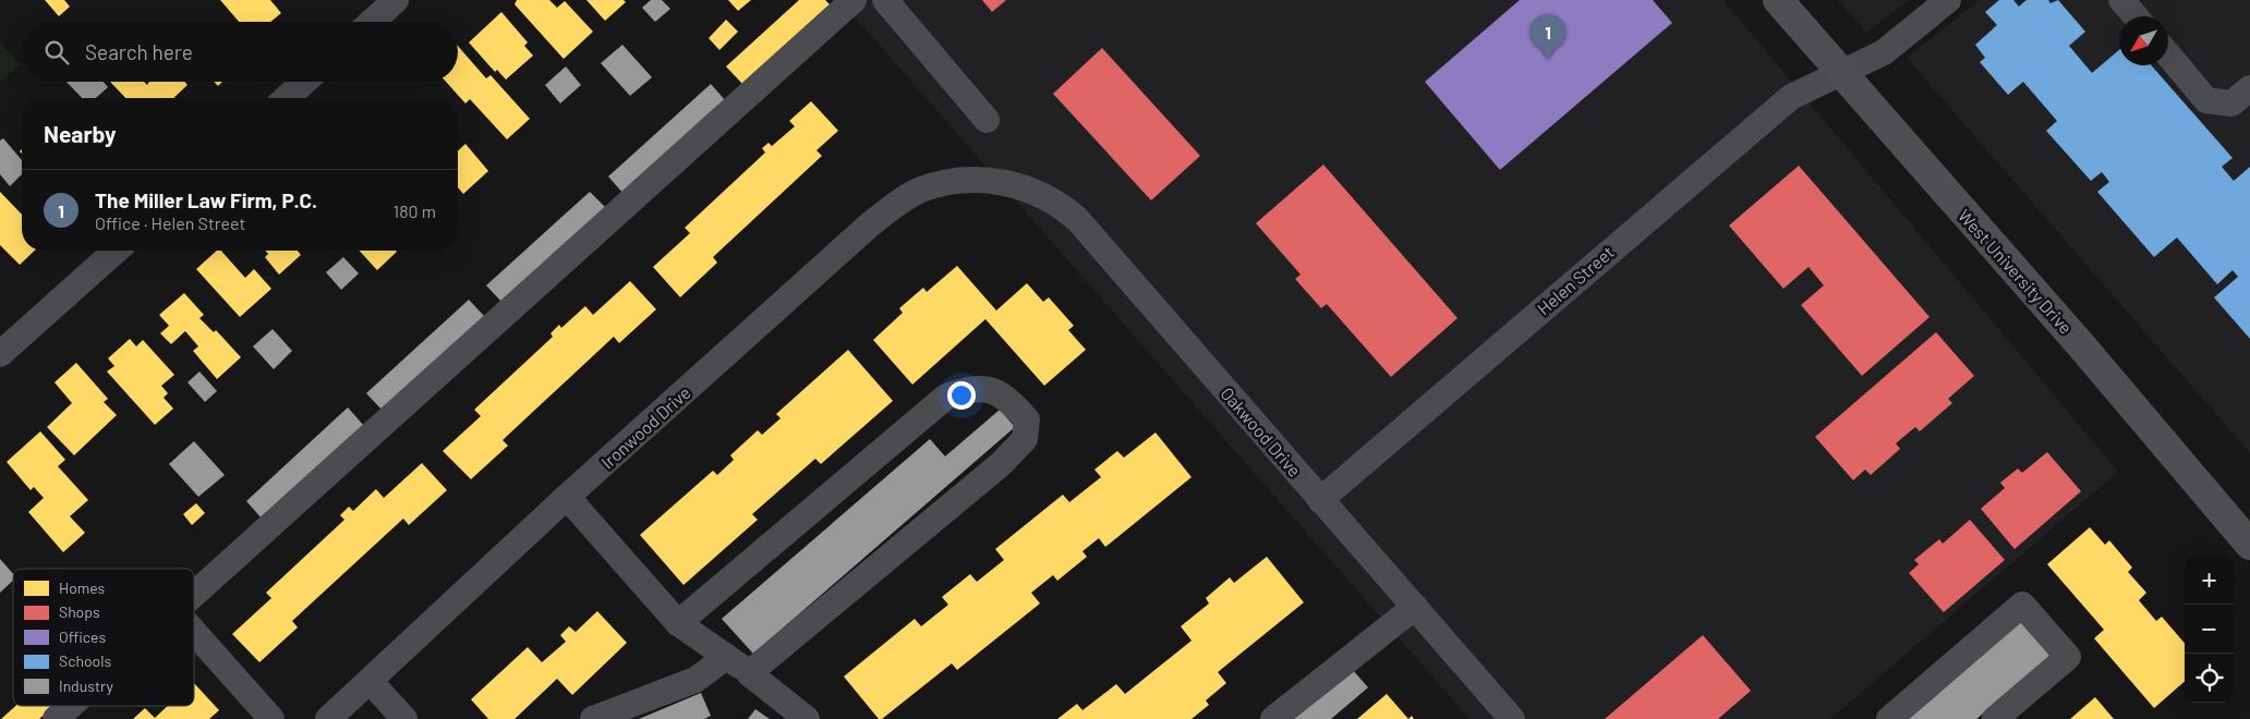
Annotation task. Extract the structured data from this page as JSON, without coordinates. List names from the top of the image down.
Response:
{
  "streets": {
    "main road": ["West University Drive"],
    "street": ["Helen Street", "Ironwood Drive", "Oakwood Drive"]
  },
  "crossings": [
    ["West University Drive", "Helen Street"],
    ["Helen Street", "Oakwood Drive"],
    ["Ironwood Drive", "Oakwood Drive"]
  ],
  "legend": [
    "Homes",
    "Shops",
    "Offices",
    "Schools",
    "Industry"
  ],
  "north": "bottom left",
  "page": {
    "pins": "1",
    "search": "Search here",
    "heading": "Nearby",
    "list": [
      {
        "mark": "1",
        "name": "The Miller Law Firm, P.C.",
        "note": "Office · Helen Street",
        "value": "180 m"
      }
    ],
    "map_buttons": ["+", "−"]
  }
}
